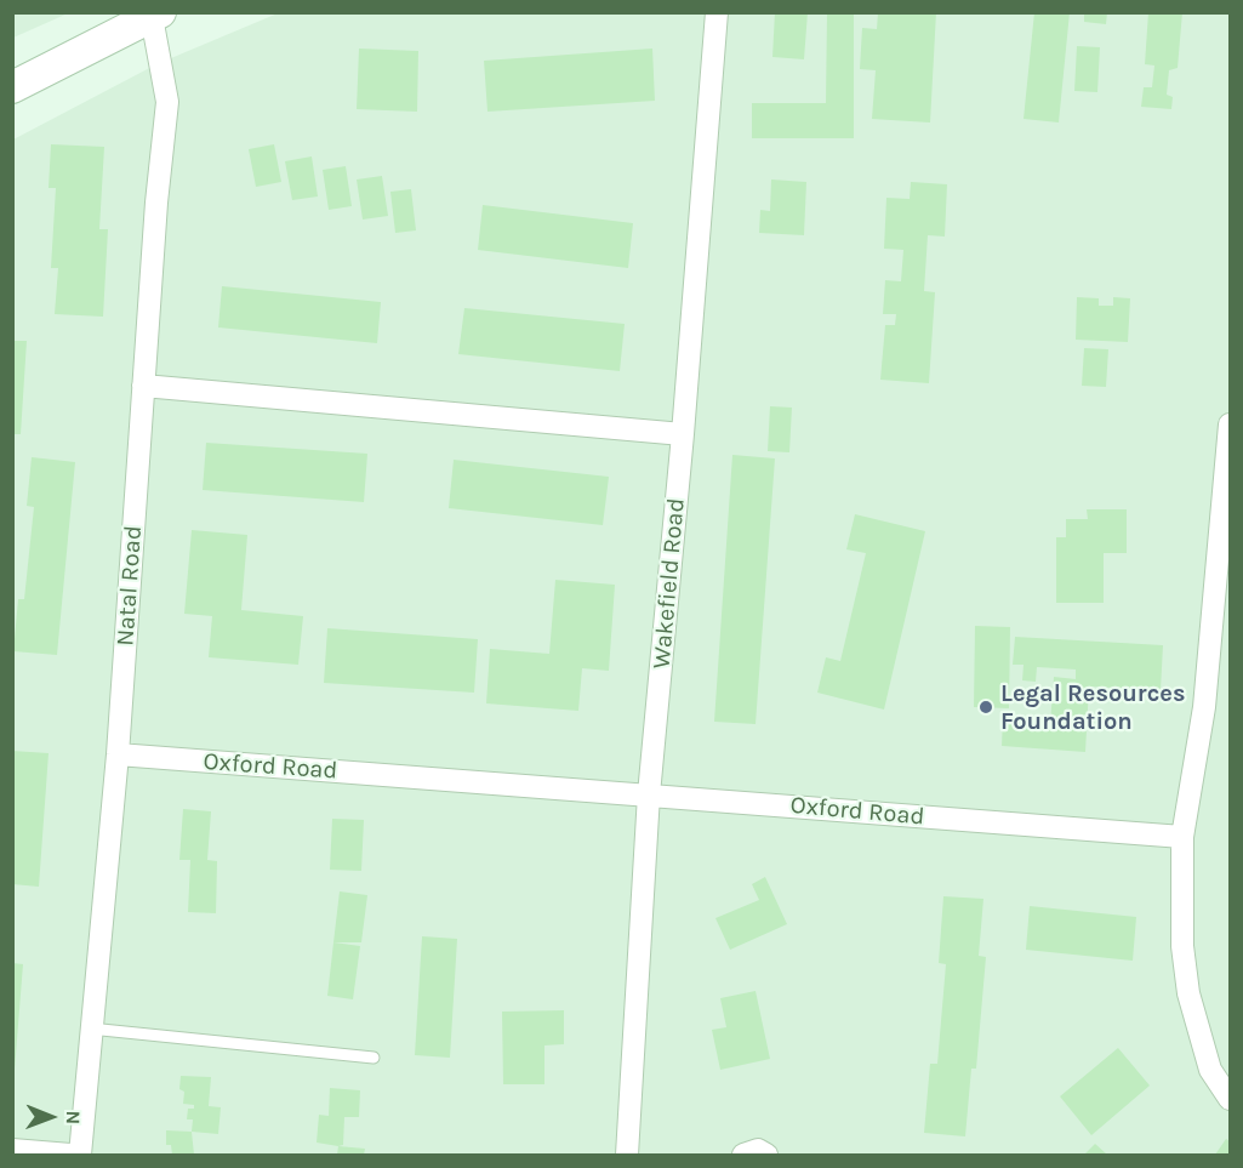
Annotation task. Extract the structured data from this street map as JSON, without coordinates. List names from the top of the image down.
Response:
{
  "streets": {
    "street": ["Wakefield Road", "Natal Road", "Oxford Road"]
  },
  "crossings": [
    ["Wakefield Road", "Oxford Road"],
    ["Natal Road", "Oxford Road"]
  ],
  "places": ["Legal Resources Foundation"],
  "north": "right"
}
